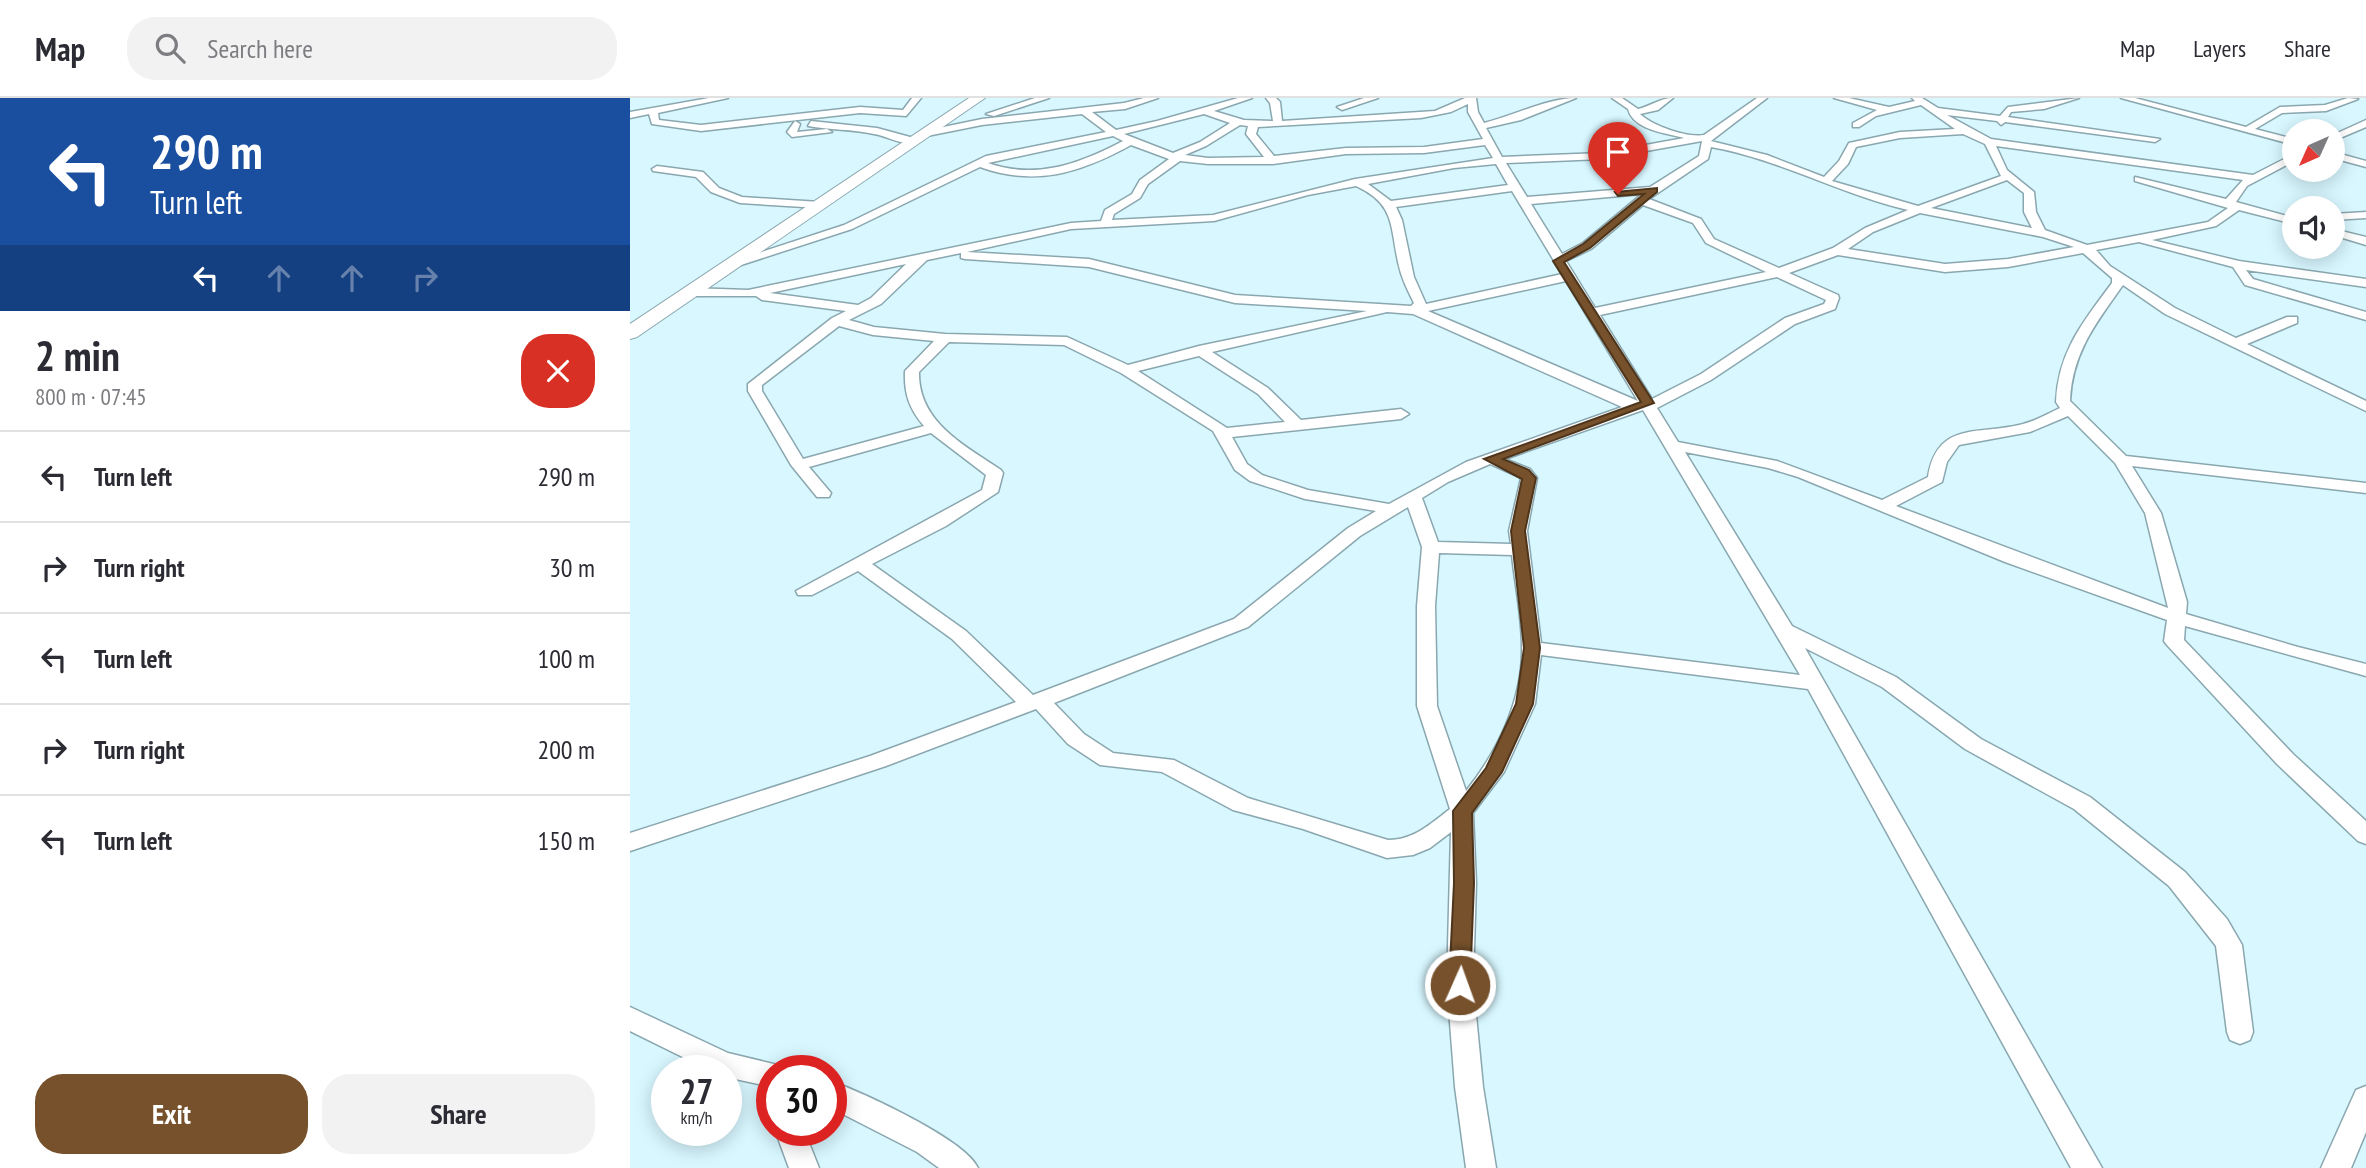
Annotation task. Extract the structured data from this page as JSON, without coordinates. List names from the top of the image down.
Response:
{
  "north": "bottom left",
  "page": {
    "header": "Map",
    "search": "Search here",
    "nav": ["Map", "Layers", "Share"],
    "turn": ["290 m", "Turn left"],
    "heading": ["2 min", "800 m · 07:45"],
    "list": [
      {
        "name": "Turn left",
        "value": "290 m"
      },
      {
        "name": "Turn right",
        "value": "30 m"
      },
      {
        "name": "Turn left",
        "value": "100 m"
      },
      {
        "name": "Turn right",
        "value": "200 m"
      },
      {
        "name": "Turn left",
        "value": "150 m"
      }
    ],
    "speed": "27 km/h",
    "limit": "30",
    "buttons": ["Exit", "Share"]
  }
}
